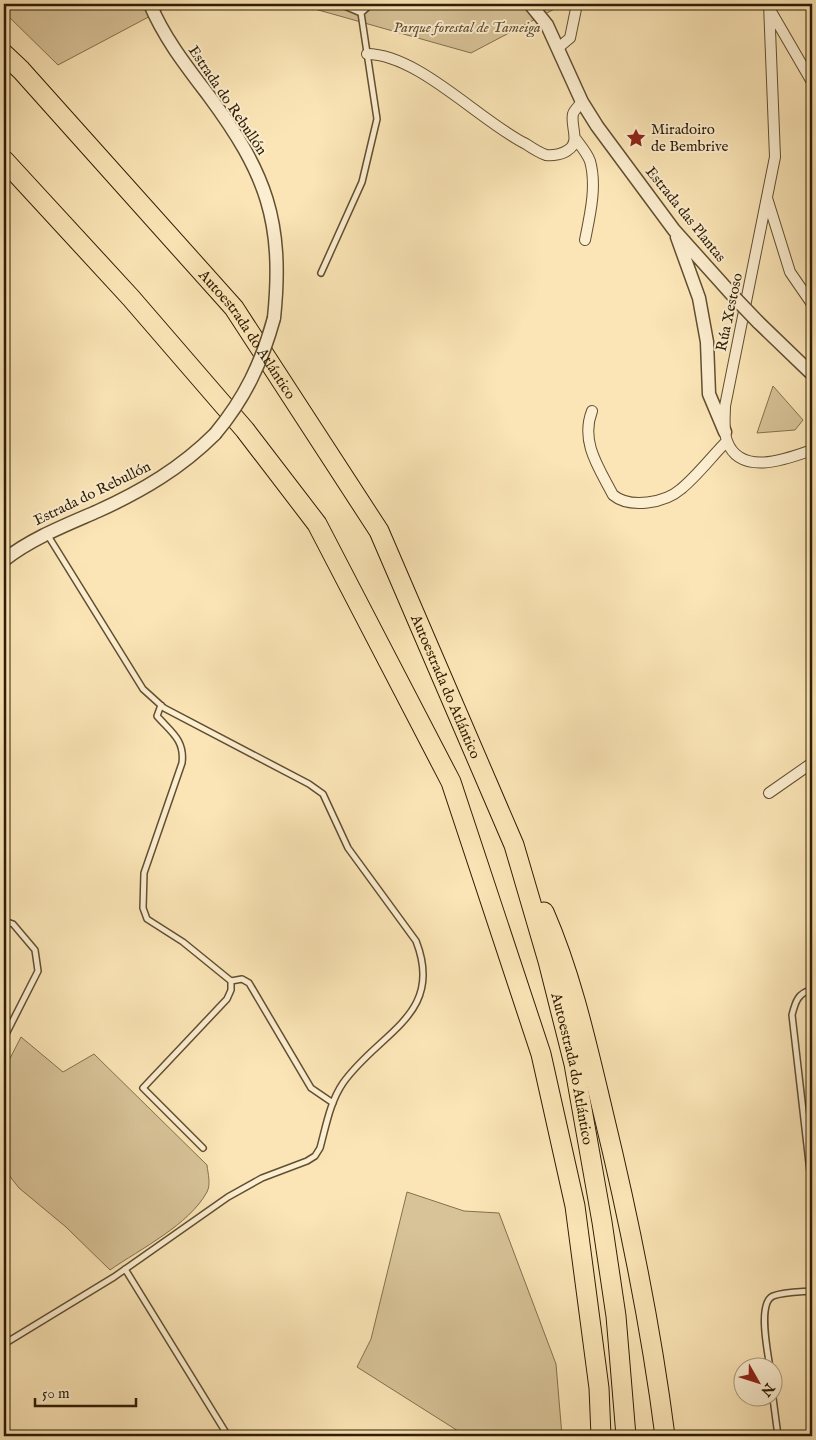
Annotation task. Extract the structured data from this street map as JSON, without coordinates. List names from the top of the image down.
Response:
{
  "streets": {
    "highway": ["Autoestrada do Atlántico"],
    "street": ["Estrada do Rebullón", "Estrada das Plantas", "Rúa Xestoso"]
  },
  "parks": ["Parque forestal de Tameiga"],
  "places": {
    "place": ["Miradoiro de Bembrive"]
  },
  "scale_bar": "50 m",
  "north": "bottom right"
}
